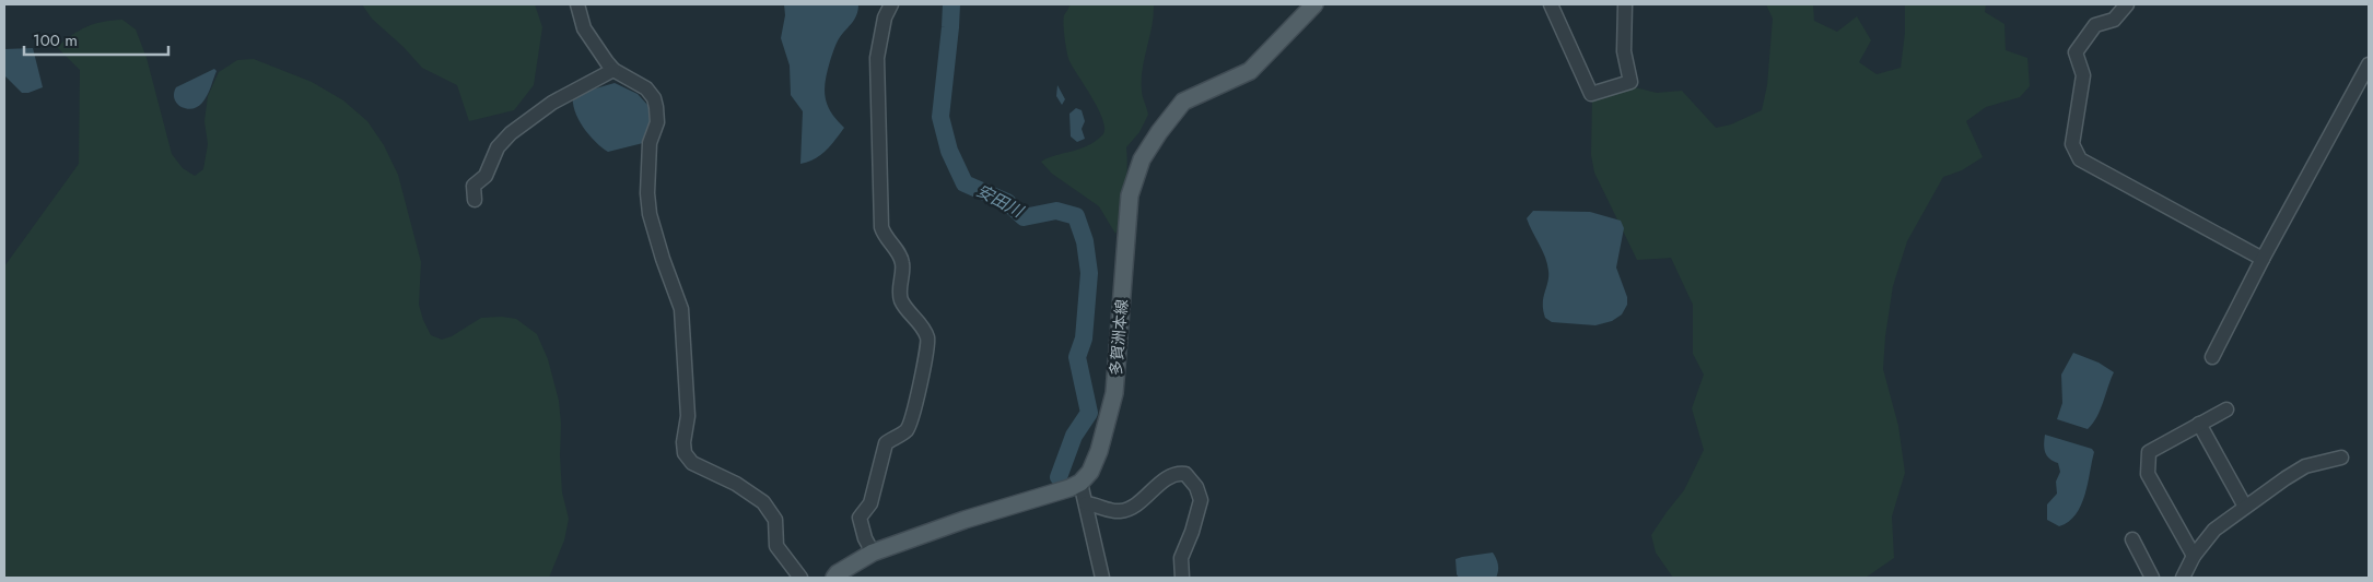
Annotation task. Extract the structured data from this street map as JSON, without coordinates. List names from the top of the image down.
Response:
{
  "streets": {
    "main road": ["多賀洲本線"]
  },
  "water": ["安田川"],
  "scale_bar": "100 m"
}
